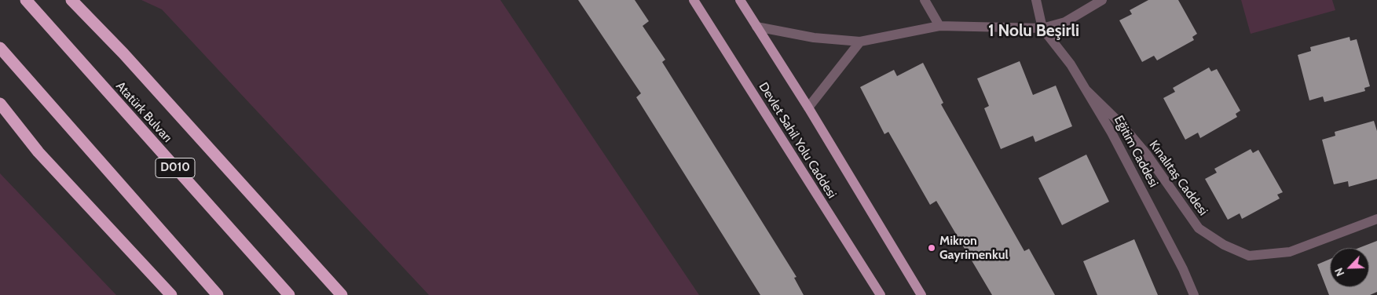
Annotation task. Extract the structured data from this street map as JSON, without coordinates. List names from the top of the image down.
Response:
{
  "streets": {
    "highway": ["Atatürk Bulvarı", "D010"],
    "main road": ["Devlet Sahil Yolu Caddesi"],
    "street": ["Eğitim Caddesi", "Kınalıtaş Caddesi"]
  },
  "crossings": [
    ["Eğitim Caddesi", "Kınalıtaş Caddesi"]
  ],
  "districts": ["1 Nolu Beşirli"],
  "places": ["Mikron Gayrimenkul"],
  "north": "bottom left"
}
